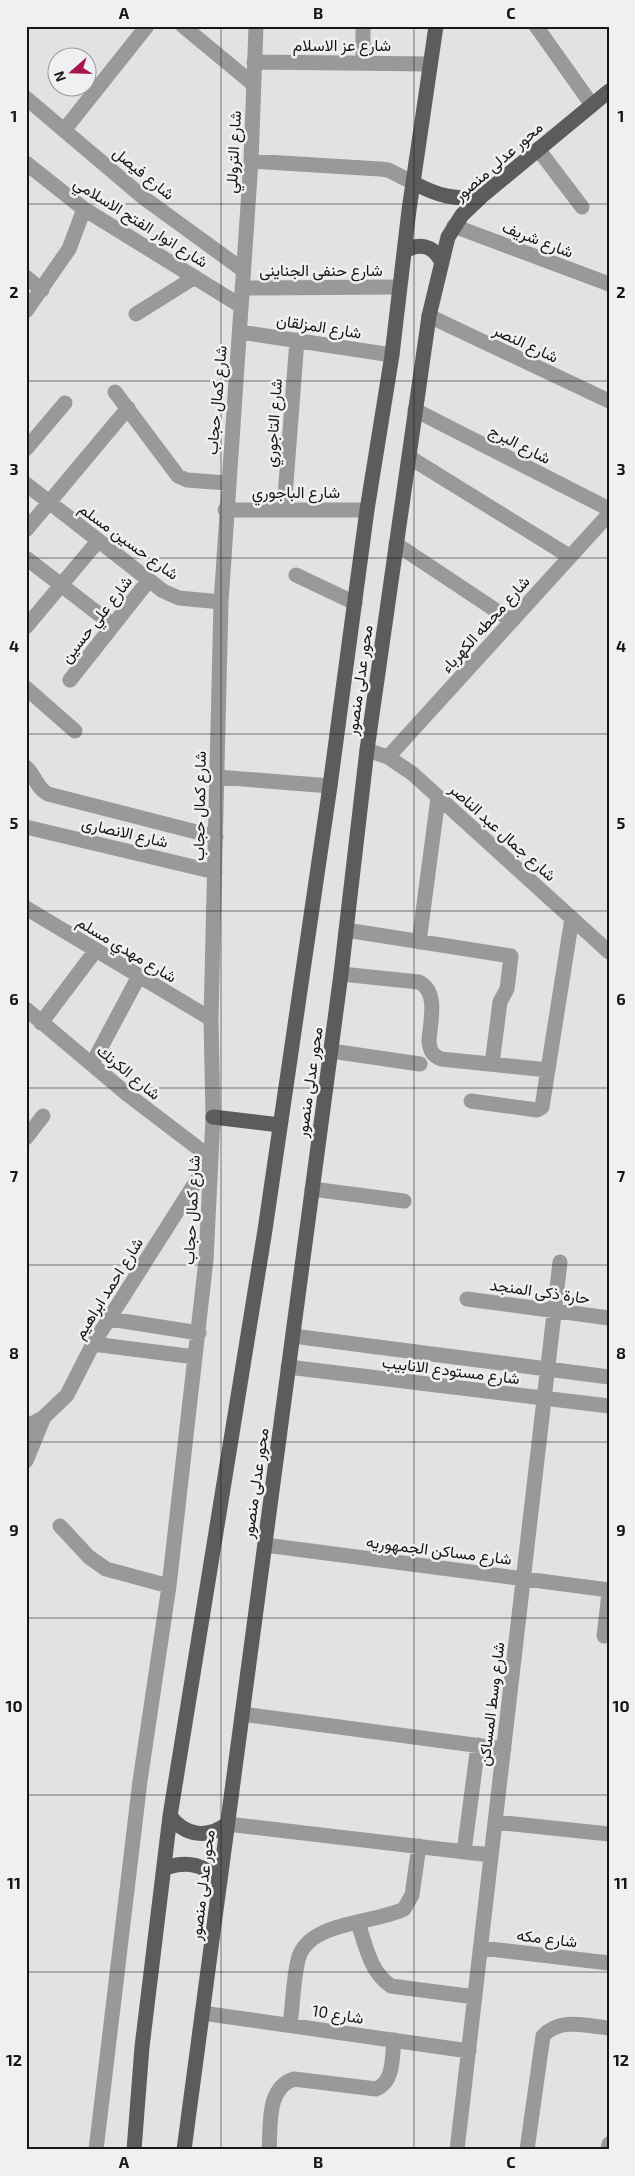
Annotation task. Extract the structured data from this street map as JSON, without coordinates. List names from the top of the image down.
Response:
{
  "streets": {
    "main road": ["محور عدلى منصور"],
    "street": [
      "شارع عز الاسلام",
      "شارع التروللي",
      "شارع فيصل",
      "شارع انوار الفتح الاسلامي",
      "شارع شريف",
      "شارع حنفى الجناينى",
      "شارع المزلقان",
      "شارع النصر",
      "شارع كمال حجاب",
      "شارع التاجوري",
      "شارع البرج",
      "شارع الباجوري",
      "شارع حسين مسلم",
      "شارع علي حسين",
      "شارع محطه الكهرباء",
      "شارع الانصارى",
      "شارع جمال عبد الناصر",
      "شارع مهدي مسلم",
      "شارع الكرنك",
      "شارع احمد ابراهيم",
      "حارة ذكى المنجد",
      "شارع مستودع الانابيب",
      "شارع مساكن الجمهوريه",
      "شارع وسط المساكن",
      "شارع مكه",
      "شارع 10"
    ]
  },
  "crossings": [
    ["شارع عز الاسلام", "شارع التروللي"],
    ["شارع عز الاسلام", "محور عدلى منصور"],
    ["شارع التروللي", "شارع فيصل"],
    ["شارع التروللي", "شارع حنفى الجناينى"],
    ["شارع التروللي", "شارع كمال حجاب"],
    ["محور عدلى منصور", "شارع شريف"],
    ["محور عدلى منصور", "شارع حنفى الجناينى"],
    ["محور عدلى منصور", "شارع المزلقان"],
    ["محور عدلى منصور", "شارع النصر"],
    ["محور عدلى منصور", "شارع البرج"],
    ["محور عدلى منصور", "شارع الباجوري"],
    ["محور عدلى منصور", "شارع جمال عبد الناصر"],
    ["محور عدلى منصور", "شارع مستودع الانابيب"],
    ["محور عدلى منصور", "شارع مساكن الجمهوريه"],
    ["محور عدلى منصور", "شارع 10"],
    ["شارع فيصل", "شارع حنفى الجناينى"],
    ["شارع فيصل", "شارع كمال حجاب"],
    ["شارع انوار الفتح الاسلامي", "شارع كمال حجاب"],
    ["شارع حنفى الجناينى", "شارع كمال حجاب"],
    ["شارع المزلقان", "شارع كمال حجاب"],
    ["شارع المزلقان", "شارع التاجوري"],
    ["شارع كمال حجاب", "شارع الباجوري"],
    ["شارع كمال حجاب", "شارع حسين مسلم"],
    ["شارع كمال حجاب", "شارع الانصارى"],
    ["شارع كمال حجاب", "شارع مهدي مسلم"],
    ["شارع كمال حجاب", "شارع الكرنك"],
    ["شارع كمال حجاب", "شارع احمد ابراهيم"],
    ["شارع التاجوري", "شارع الباجوري"],
    ["شارع حسين مسلم", "شارع علي حسين"],
    ["شارع محطه الكهرباء", "شارع جمال عبد الناصر"],
    ["شارع الكرنك", "شارع احمد ابراهيم"],
    ["حارة ذكى المنجد", "شارع وسط المساكن"],
    ["شارع مستودع الانابيب", "شارع وسط المساكن"],
    ["شارع مساكن الجمهوريه", "شارع وسط المساكن"],
    ["شارع وسط المساكن", "شارع مكه"],
    ["شارع وسط المساكن", "شارع 10"]
  ],
  "north": "left",
  "grid": {
    "columns": ["A", "B", "C"],
    "rows": [
      "1",
      "2",
      "3",
      "4",
      "5",
      "6",
      "7",
      "8",
      "9",
      "10",
      "11",
      "12"
    ]
  }
}
